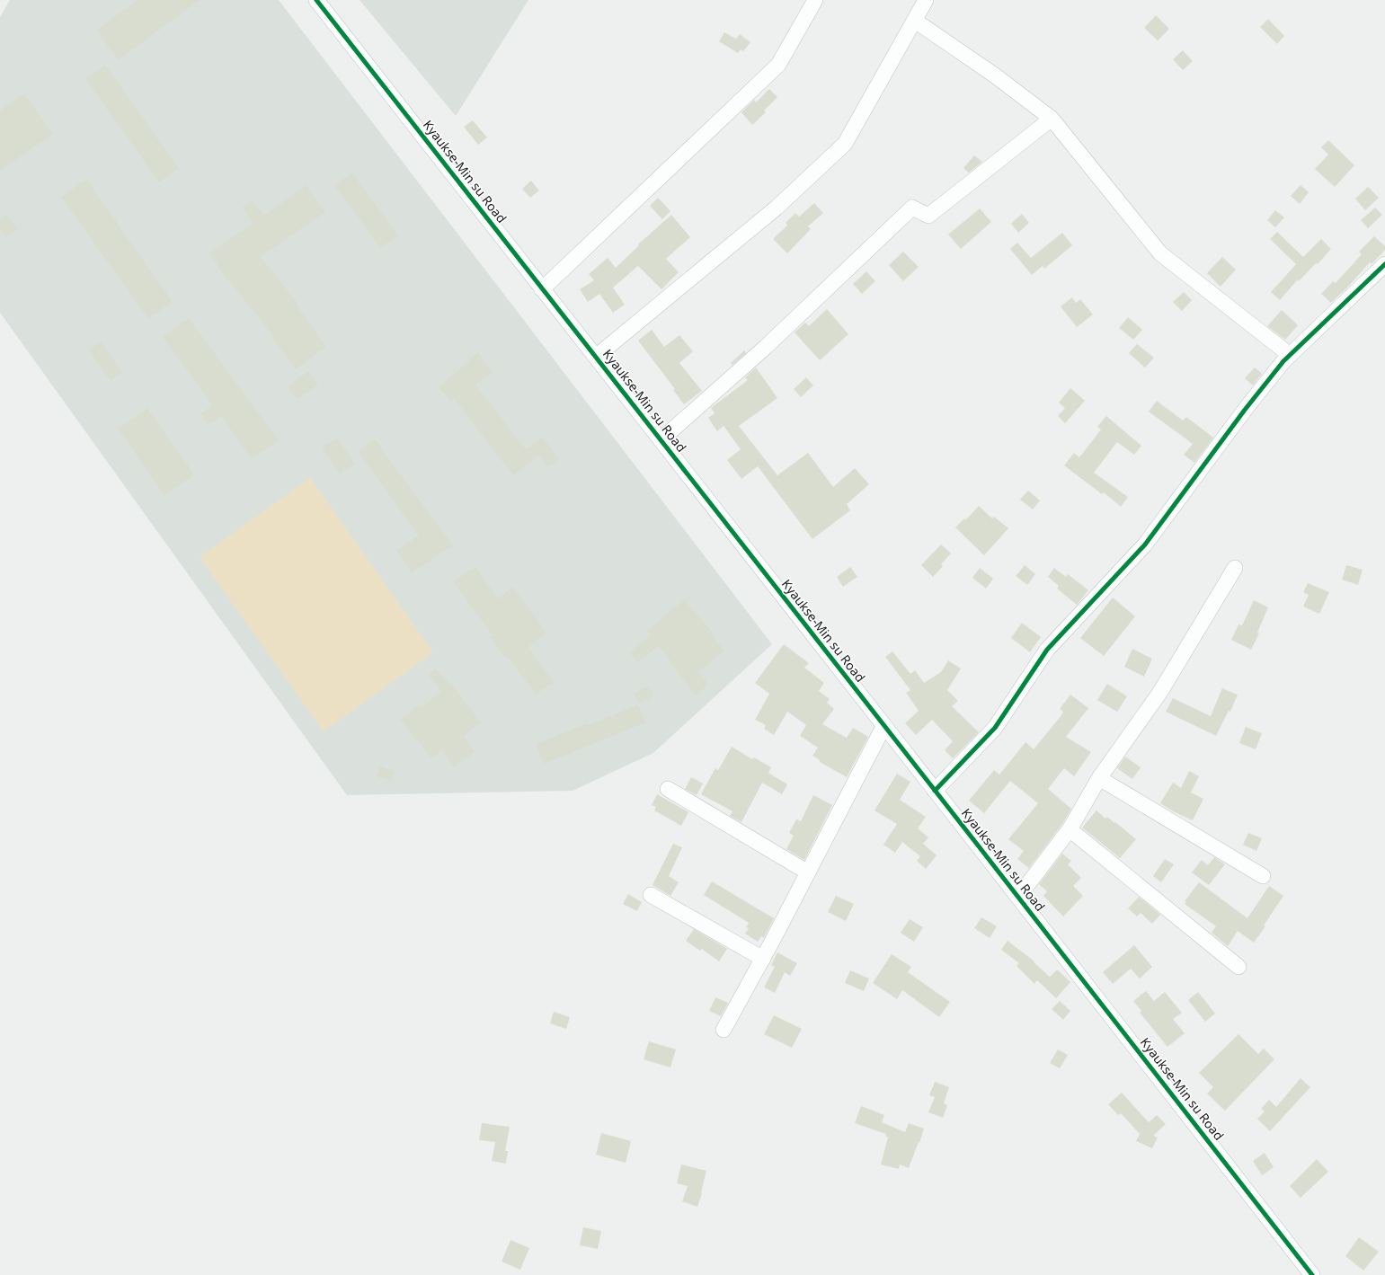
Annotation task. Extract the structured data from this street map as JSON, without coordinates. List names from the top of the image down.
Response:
{
  "streets": {
    "street": ["Kyaukse-Min su Road"]
  }
}
